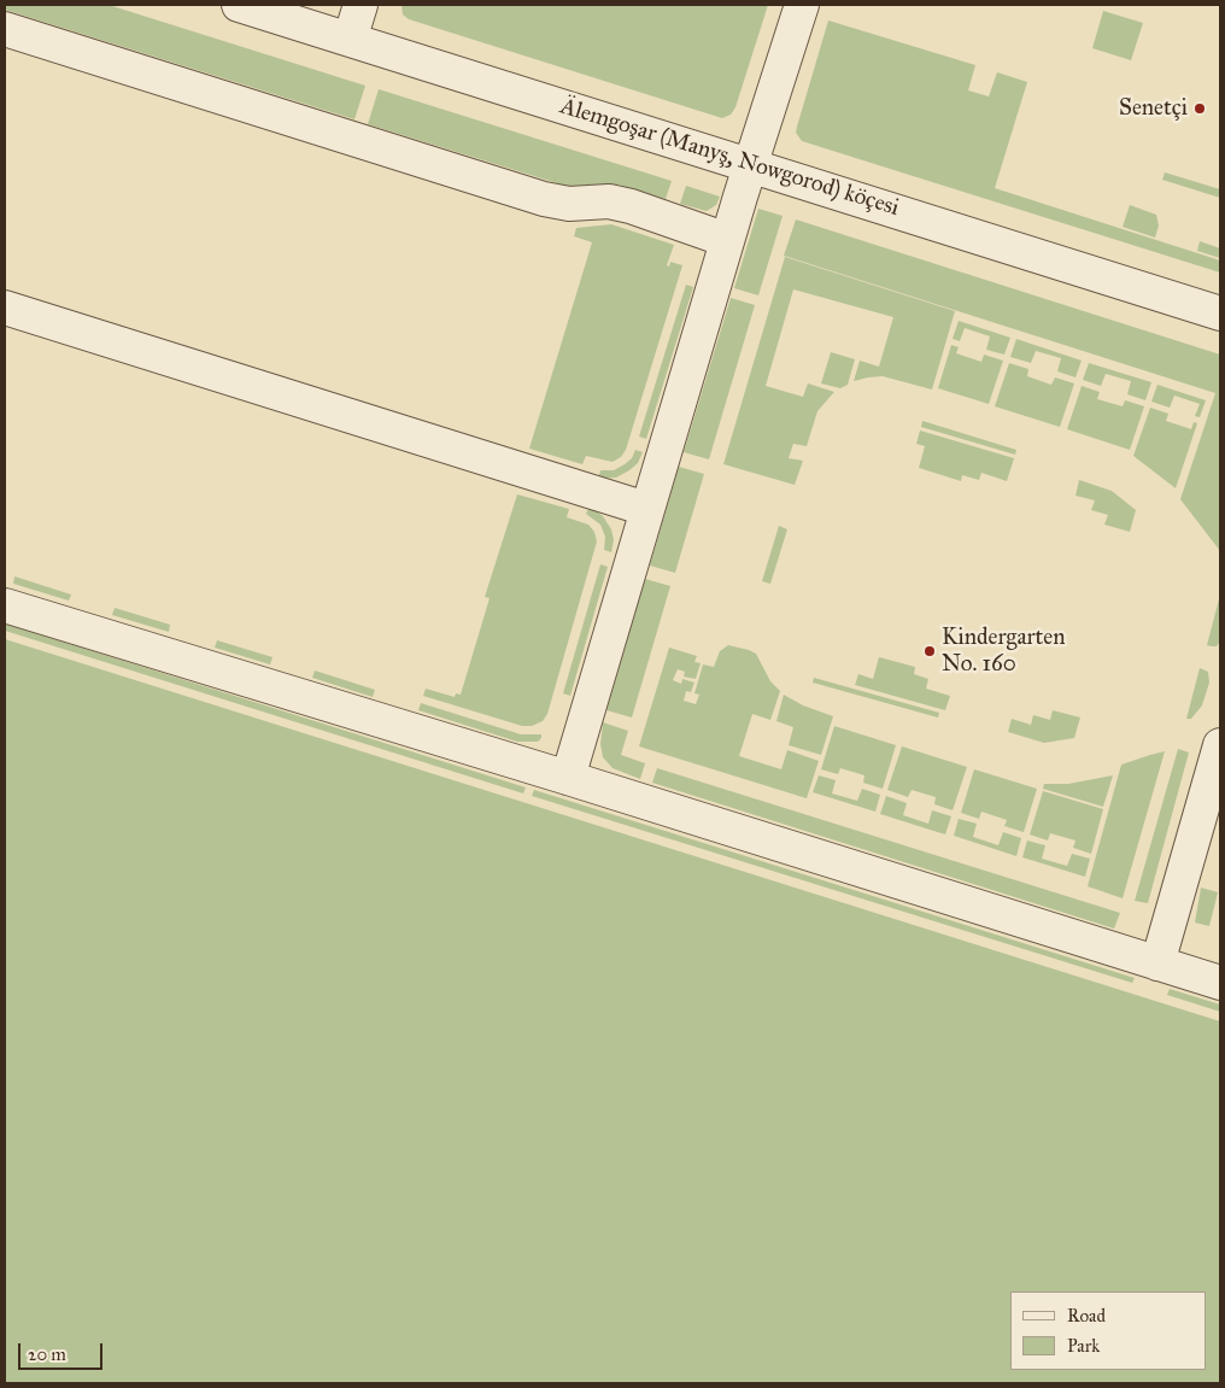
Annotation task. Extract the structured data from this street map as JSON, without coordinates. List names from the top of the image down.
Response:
{
  "streets": {
    "street": ["Älemgoşar (Manyş, Nowgorod) köçesi"]
  },
  "places": ["Senetçi", "Kindergarten No. 160"],
  "legend": ["Road", "Park"],
  "scale_bar": "20 m"
}
